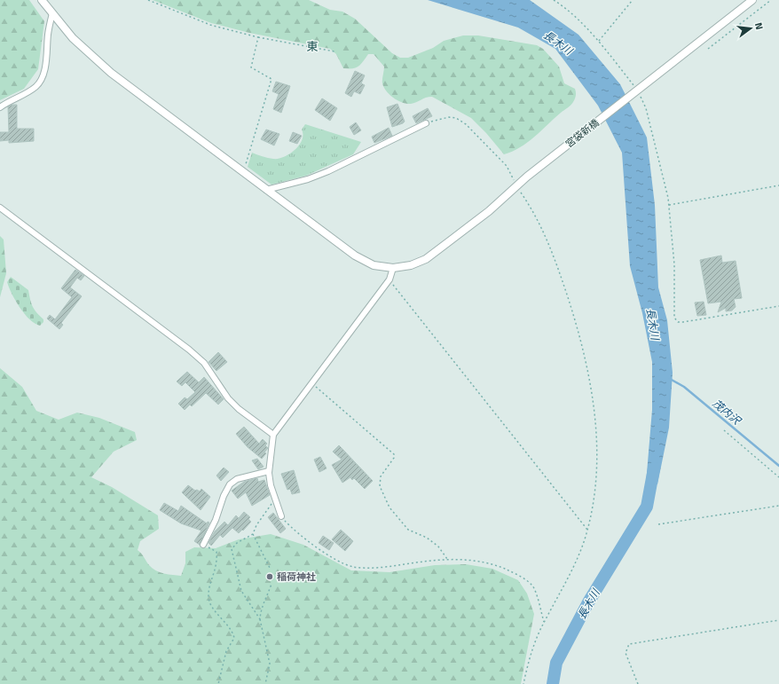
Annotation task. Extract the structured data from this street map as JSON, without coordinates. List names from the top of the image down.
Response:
{
  "streets": {
    "street": ["宮袋新橋"]
  },
  "districts": ["東"],
  "water": ["長木川", "茂内沢"],
  "places": ["稲荷神社"],
  "north": "right"
}
